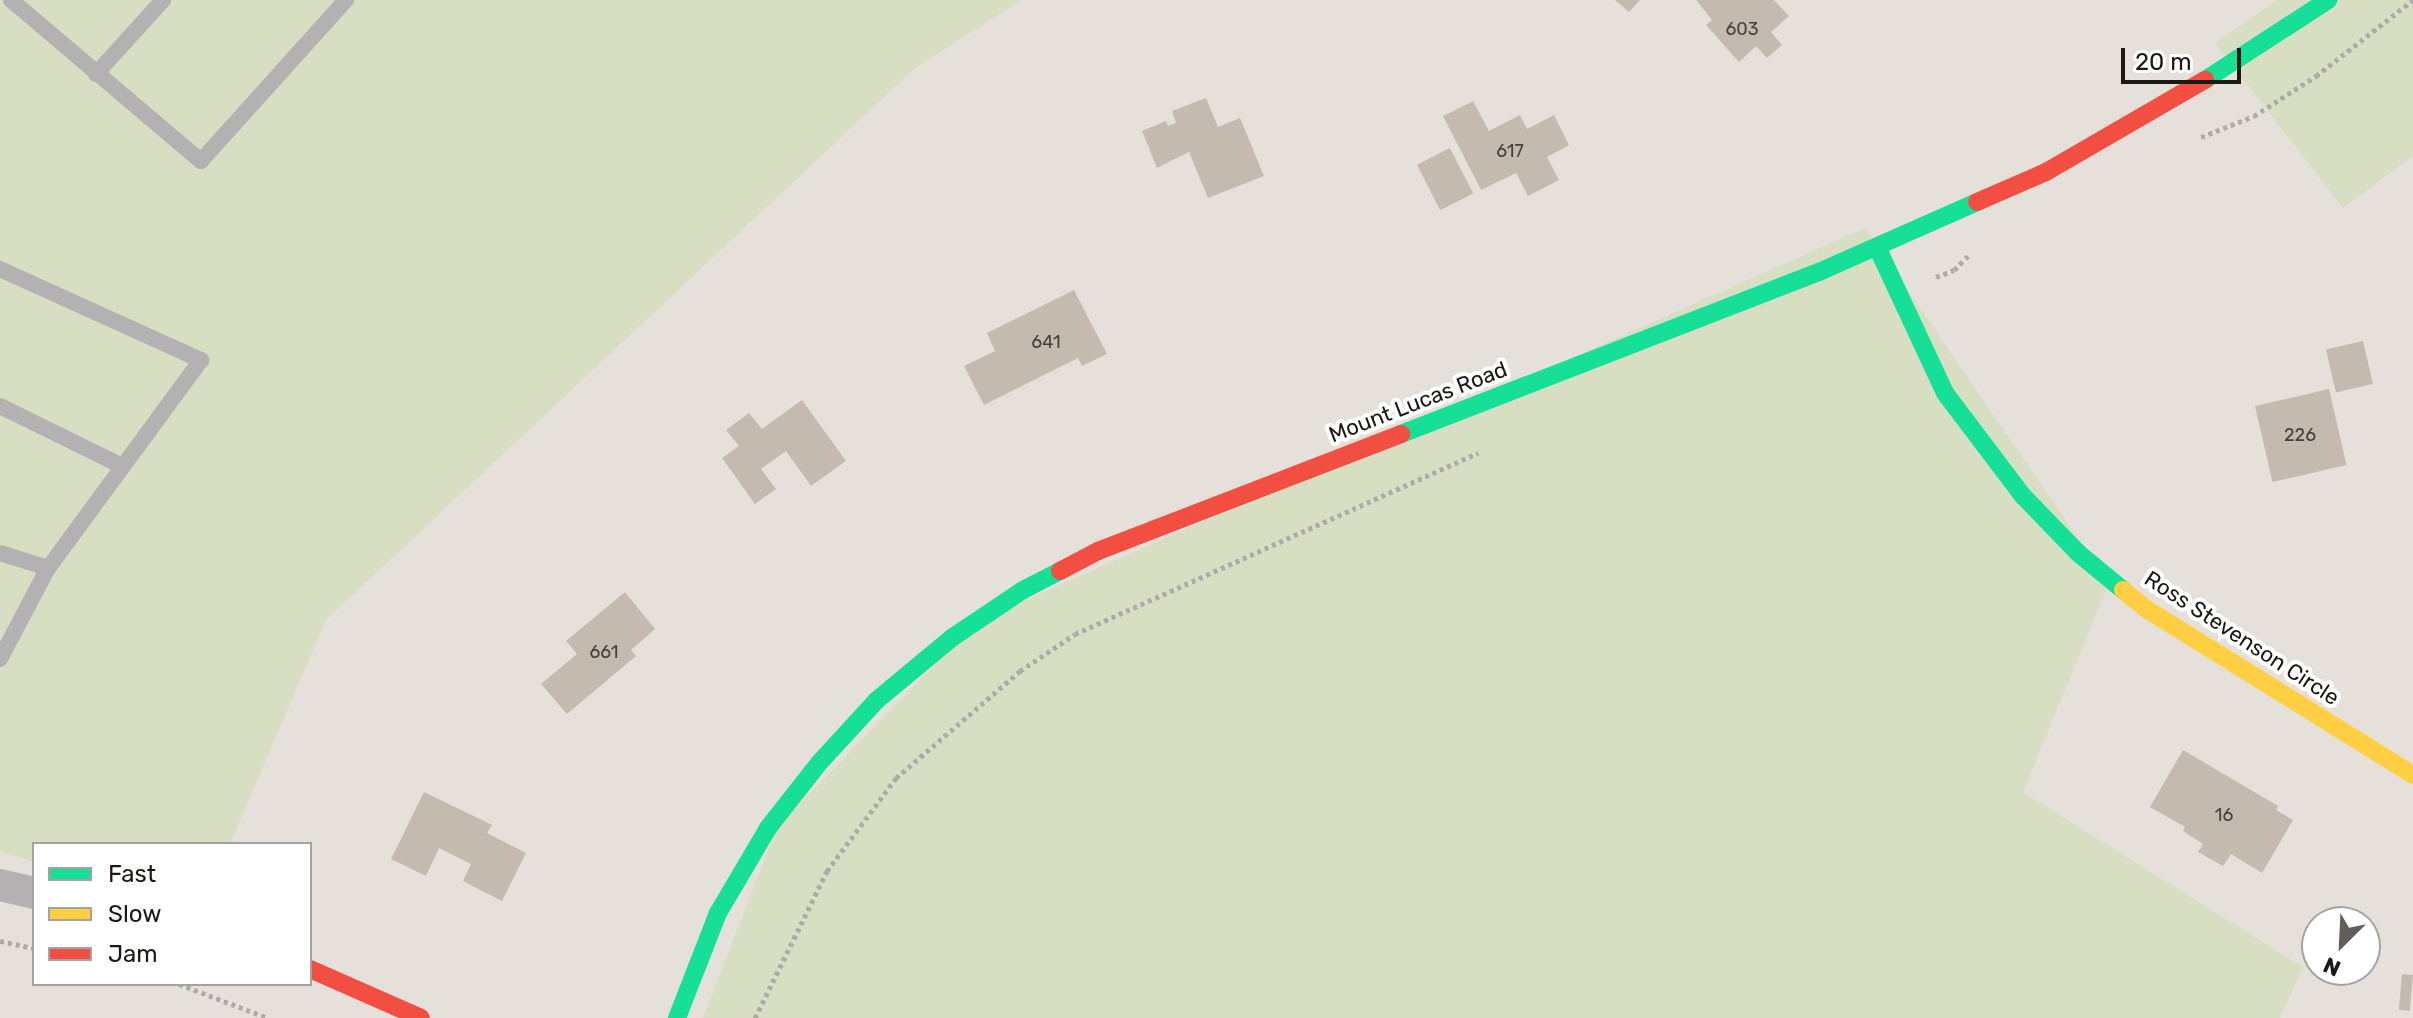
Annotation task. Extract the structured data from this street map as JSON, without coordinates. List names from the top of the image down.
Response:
{
  "streets": {
    "street": ["Mount Lucas Road", "Ross Stevenson Circle"]
  },
  "crossings": [
    ["Mount Lucas Road", "Ross Stevenson Circle"]
  ],
  "house_numbers": [
    "603",
    "617",
    "641",
    "226",
    "661",
    "16"
  ],
  "legend": ["Fast", "Slow", "Jam"],
  "scale_bar": "20 m",
  "north": "bottom left"
}
